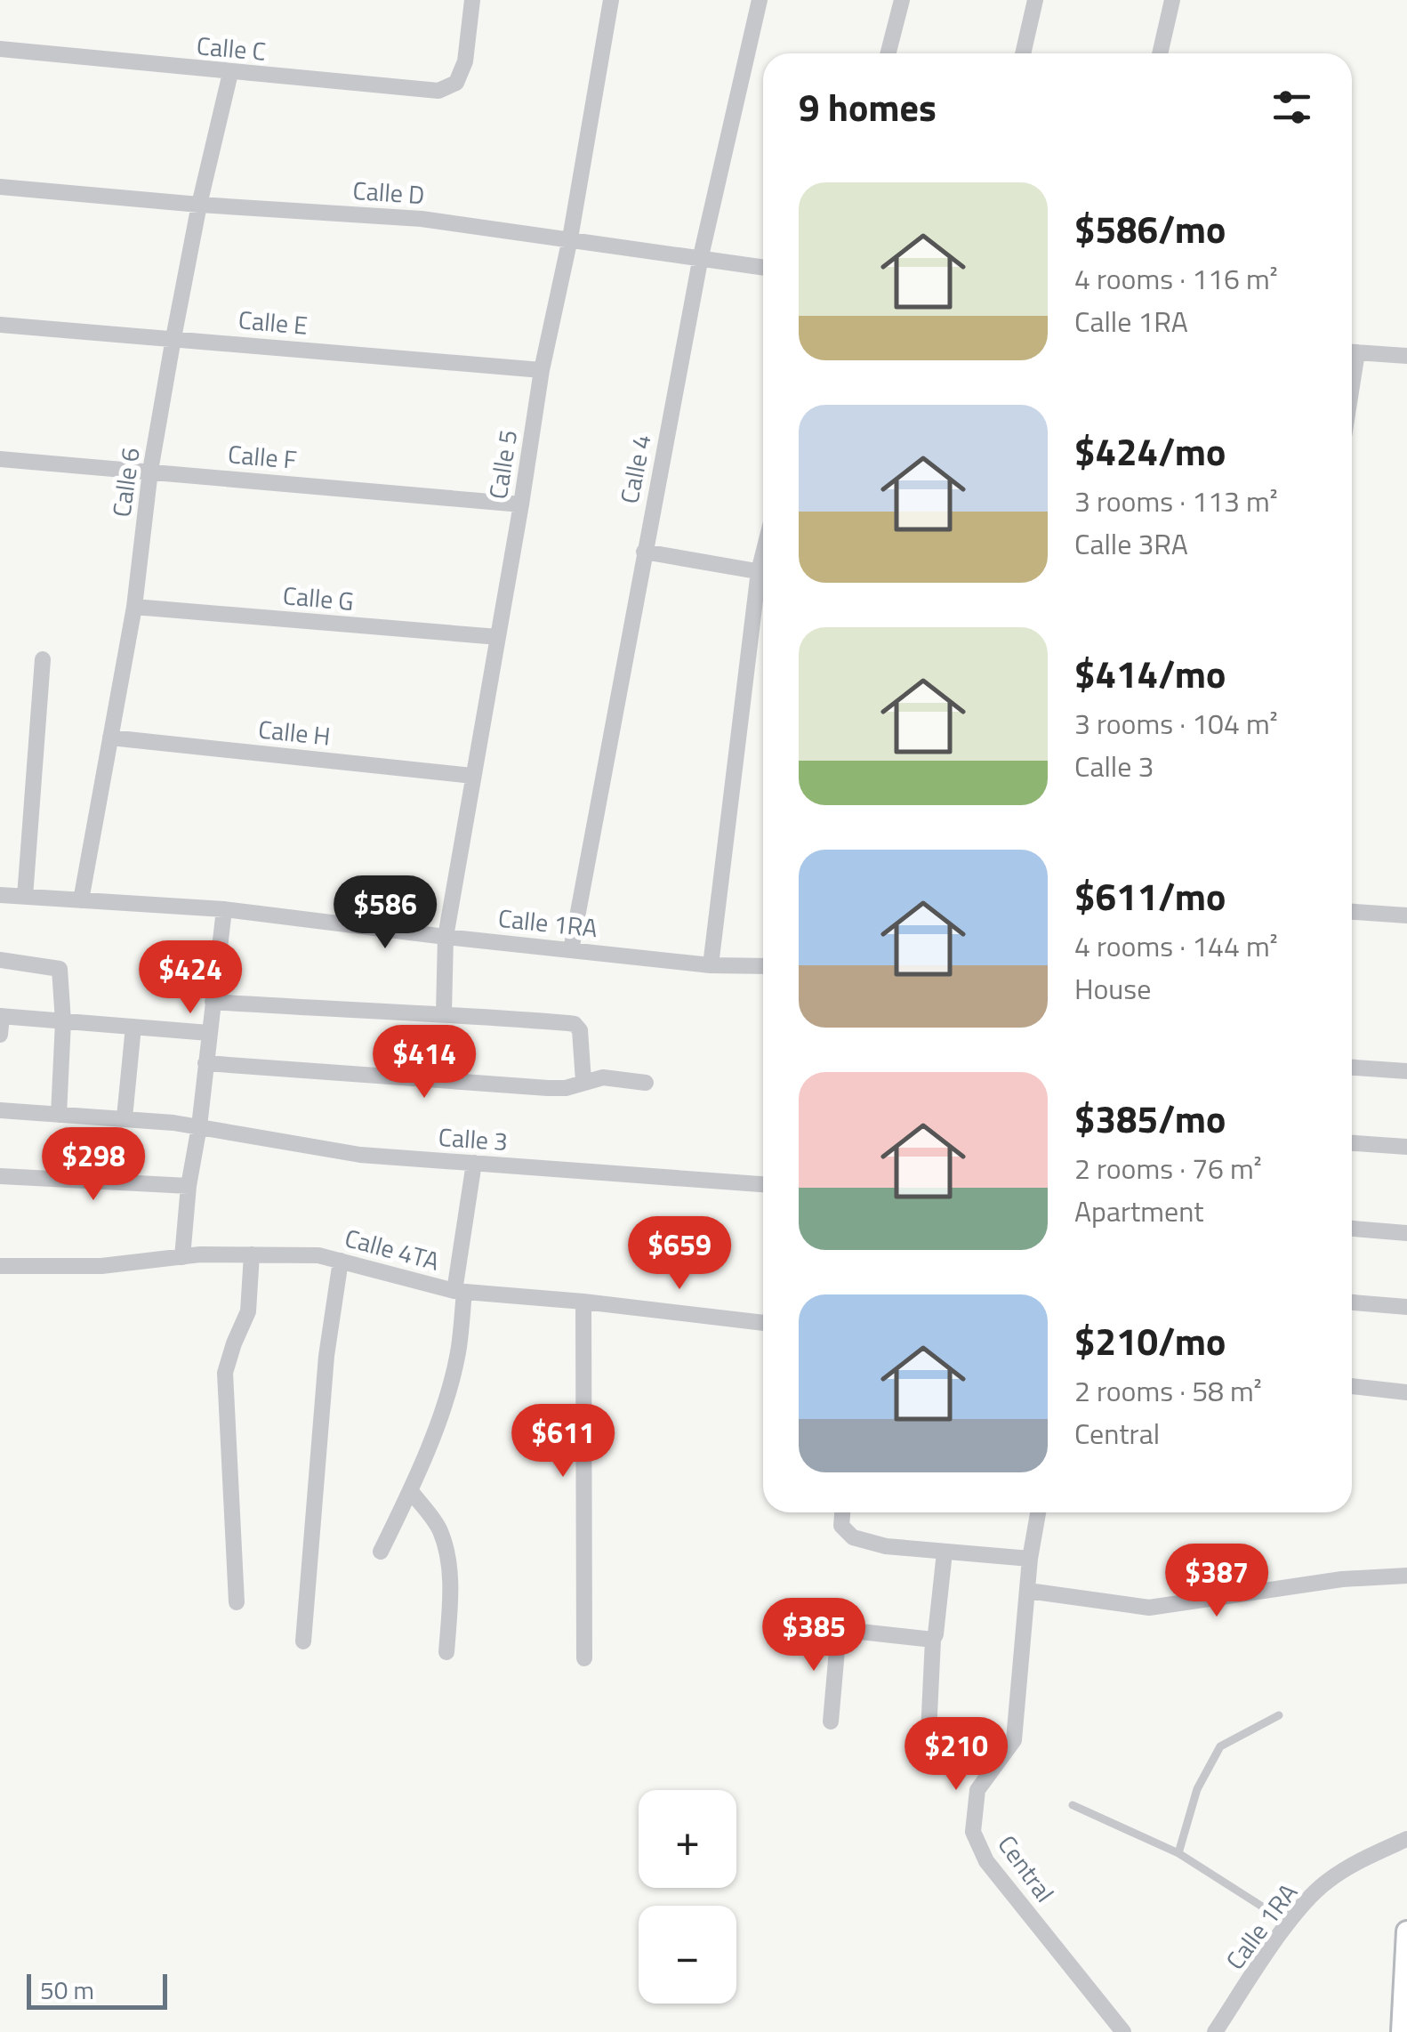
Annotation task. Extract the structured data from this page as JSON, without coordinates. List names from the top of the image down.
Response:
{
  "streets": {
    "street": [
      "Calle C",
      "Calle D",
      "Calle E",
      "Calle F",
      "Calle 5",
      "Calle 4",
      "Calle 6",
      "Calle G",
      "Calle H",
      "Calle 1RA",
      "Calle 3",
      "Calle 4TA",
      "Central"
    ]
  },
  "crossings": [
    ["Calle C", "Calle 6"],
    ["Calle D", "Calle 5"],
    ["Calle D", "Calle 4"],
    ["Calle D", "Calle 6"],
    ["Calle E", "Calle 5"],
    ["Calle E", "Calle 6"],
    ["Calle F", "Calle 5"],
    ["Calle F", "Calle 6"],
    ["Calle 5", "Calle G"],
    ["Calle 5", "Calle H"],
    ["Calle 5", "Calle 1RA"],
    ["Calle 4", "Calle 1RA"],
    ["Calle 6", "Calle G"],
    ["Calle 6", "Calle H"],
    ["Calle 6", "Calle 1RA"]
  ],
  "scale_bar": "50 m",
  "page": {
    "heading": "9 homes",
    "list": [
      {
        "name": "$586/mo",
        "note": "4 rooms · 116 m² · Calle 1RA"
      },
      {
        "name": "$424/mo",
        "note": "3 rooms · 113 m² · Calle 3RA"
      },
      {
        "name": "$414/mo",
        "note": "3 rooms · 104 m² · Calle 3"
      },
      {
        "name": "$611/mo",
        "note": "4 rooms · 144 m² · House"
      },
      {
        "name": "$385/mo",
        "note": "2 rooms · 76 m² · Apartment"
      },
      {
        "name": "$210/mo",
        "note": "2 rooms · 58 m² · Central"
      }
    ],
    "price": [
      "$586",
      "$424",
      "$414",
      "$298",
      "$659",
      "$611",
      "$387",
      "$385",
      "$210"
    ],
    "map_buttons": ["+", "−"],
    "scale": "50 m"
  }
}
